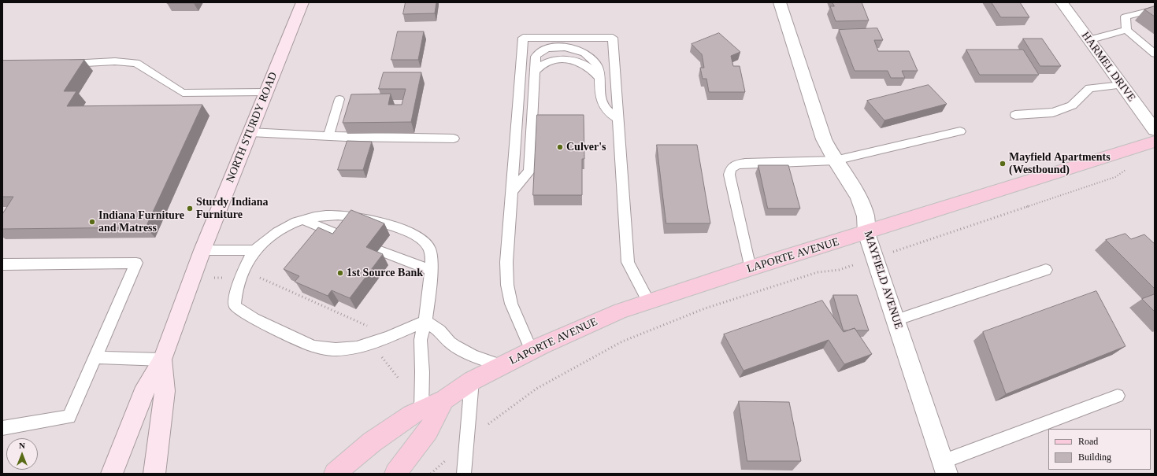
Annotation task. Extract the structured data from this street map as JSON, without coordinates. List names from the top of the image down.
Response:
{
  "streets": {
    "main road": ["LAPORTE AVENUE"],
    "street": ["HARMEL DRIVE", "NORTH STURDY ROAD", "MAYFIELD AVENUE"]
  },
  "crossings": [
    ["LAPORTE AVENUE", "MAYFIELD AVENUE"]
  ],
  "places": [
    "Culver's",
    "Mayfield Apartments (Westbound)",
    "Sturdy Indiana Furniture",
    "Indiana Furniture and Matress",
    "1st Source Bank"
  ],
  "legend": ["Road", "Building"],
  "north": "top"
}
